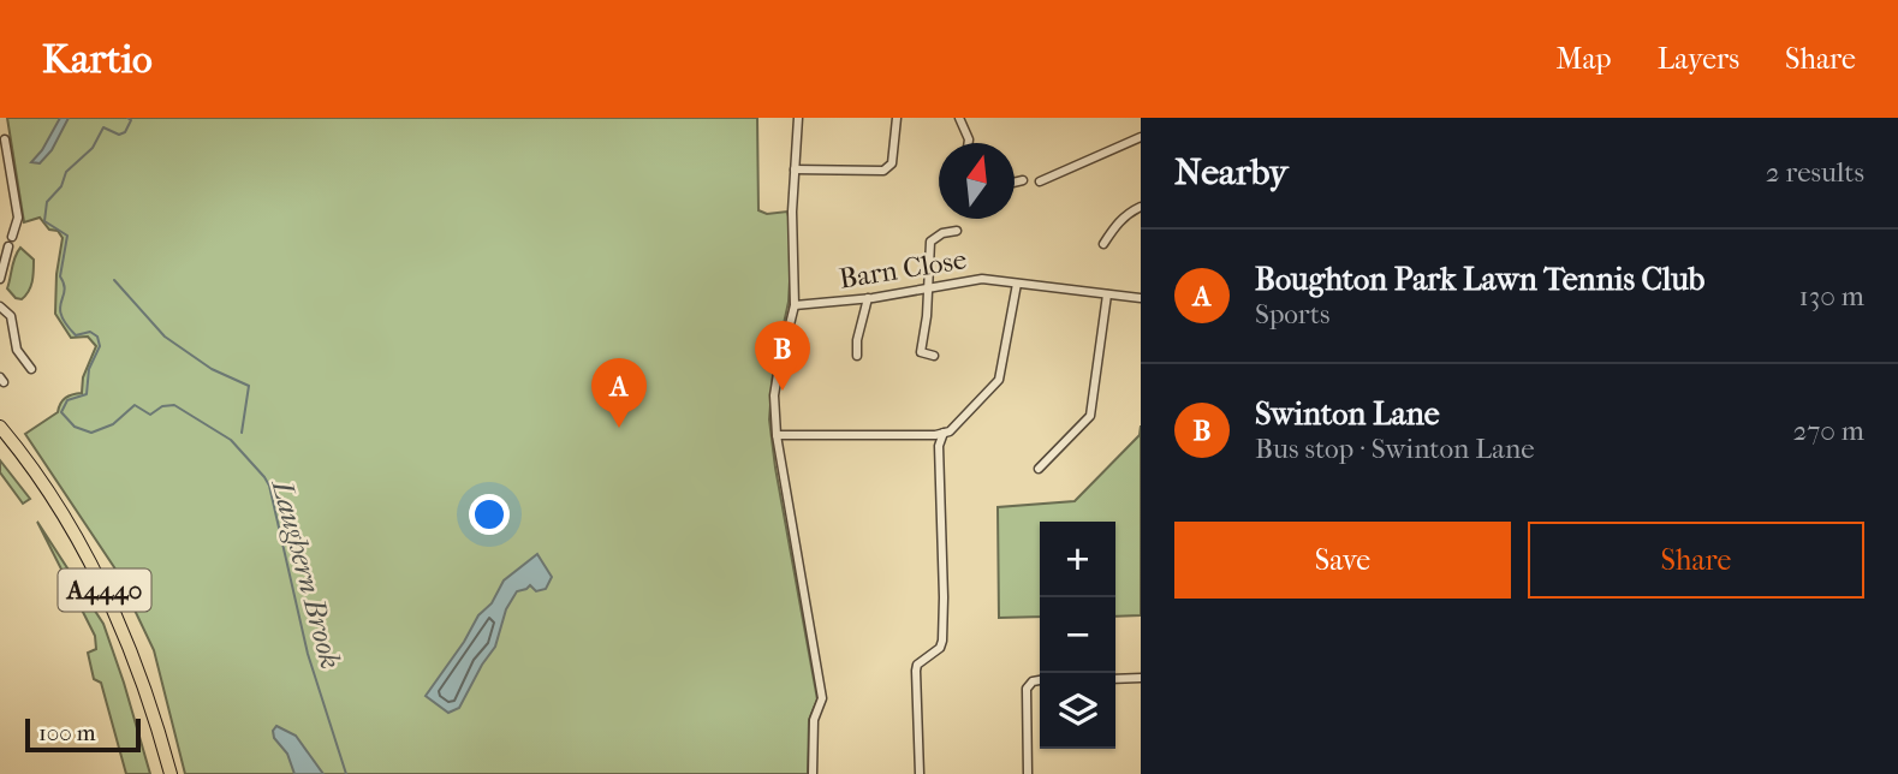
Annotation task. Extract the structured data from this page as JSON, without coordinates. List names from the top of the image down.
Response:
{
  "streets": {
    "highway": ["A4440"],
    "street": ["Barn Close"]
  },
  "water": ["Laughern Brook"],
  "scale_bar": "100 m",
  "north": "top",
  "page": {
    "header": "Kartio",
    "nav": ["Map", "Layers", "Share"],
    "heading": ["Nearby", "2 results"],
    "list": [
      {
        "mark": "A",
        "name": "Boughton Park Lawn Tennis Club",
        "note": "Sports",
        "value": "130 m"
      },
      {
        "mark": "B",
        "name": "Swinton Lane",
        "note": "Bus stop · Swinton Lane",
        "value": "270 m"
      }
    ],
    "pins": ["B", "A"],
    "buttons": ["Save", "Share"],
    "map_buttons": ["+", "−"],
    "scale": "100 m"
  }
}
